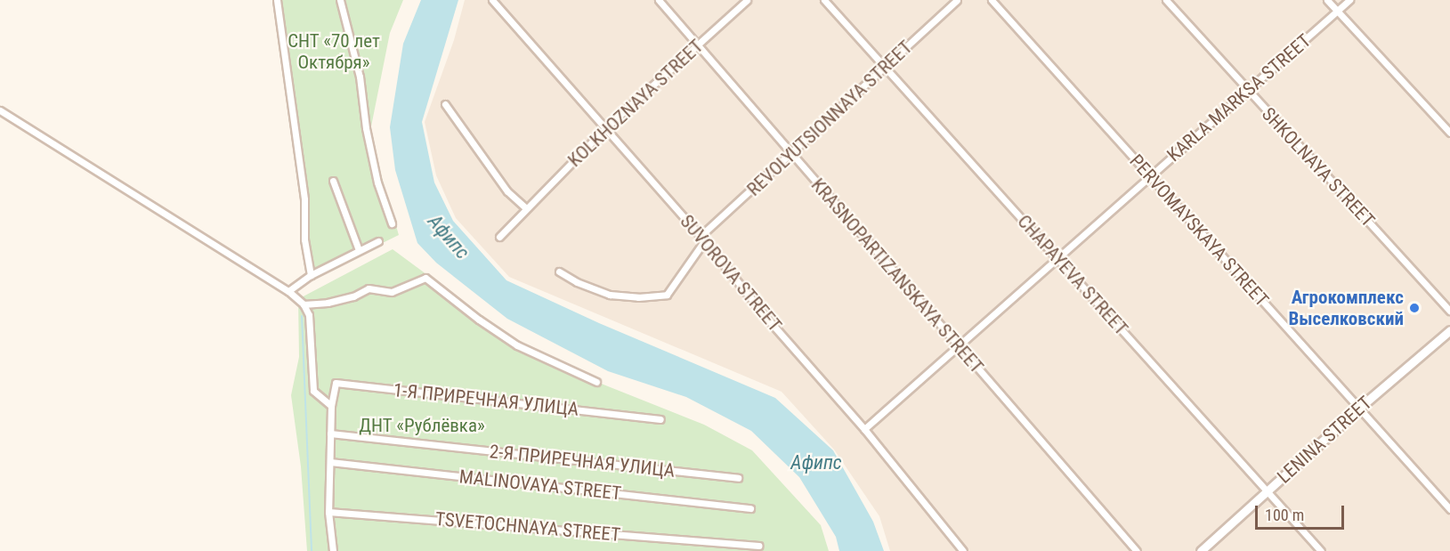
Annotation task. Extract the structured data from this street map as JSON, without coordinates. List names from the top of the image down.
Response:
{
  "streets": {
    "street": [
      "KARLA MARKSA STREET",
      "KOLKHOZNAYA STREET",
      "REVOLYUTSIONNAYA STREET",
      "SHKOLNAYA STREET",
      "PERVOMAYSKAYA STREET",
      "SUVOROVA STREET",
      "CHAPAYEVA STREET",
      "KRASNOPARTIZANSKAYA STREET",
      "1-Я ПРИРЕЧНАЯ УЛИЦА",
      "LENINA STREET",
      "2-Я ПРИРЕЧНАЯ УЛИЦА",
      "MALINOVAYA STREET",
      "TSVETOCHNAYA STREET"
    ]
  },
  "crossings": [
    ["KARLA MARKSA STREET", "SHKOLNAYA STREET"],
    ["KARLA MARKSA STREET", "PERVOMAYSKAYA STREET"],
    ["KARLA MARKSA STREET", "SUVOROVA STREET"],
    ["KARLA MARKSA STREET", "CHAPAYEVA STREET"],
    ["KARLA MARKSA STREET", "KRASNOPARTIZANSKAYA STREET"],
    ["KOLKHOZNAYA STREET", "SUVOROVA STREET"],
    ["KOLKHOZNAYA STREET", "KRASNOPARTIZANSKAYA STREET"],
    ["REVOLYUTSIONNAYA STREET", "SUVOROVA STREET"],
    ["REVOLYUTSIONNAYA STREET", "CHAPAYEVA STREET"],
    ["REVOLYUTSIONNAYA STREET", "KRASNOPARTIZANSKAYA STREET"],
    ["PERVOMAYSKAYA STREET", "LENINA STREET"],
    ["CHAPAYEVA STREET", "LENINA STREET"]
  ],
  "water": ["Афипс"],
  "parks": ["СНТ «70 лет Октября»", "ДНТ «Рублёвка»"],
  "places": ["Агрокомплекс Выселковский"],
  "scale_bar": "100 m"
}
